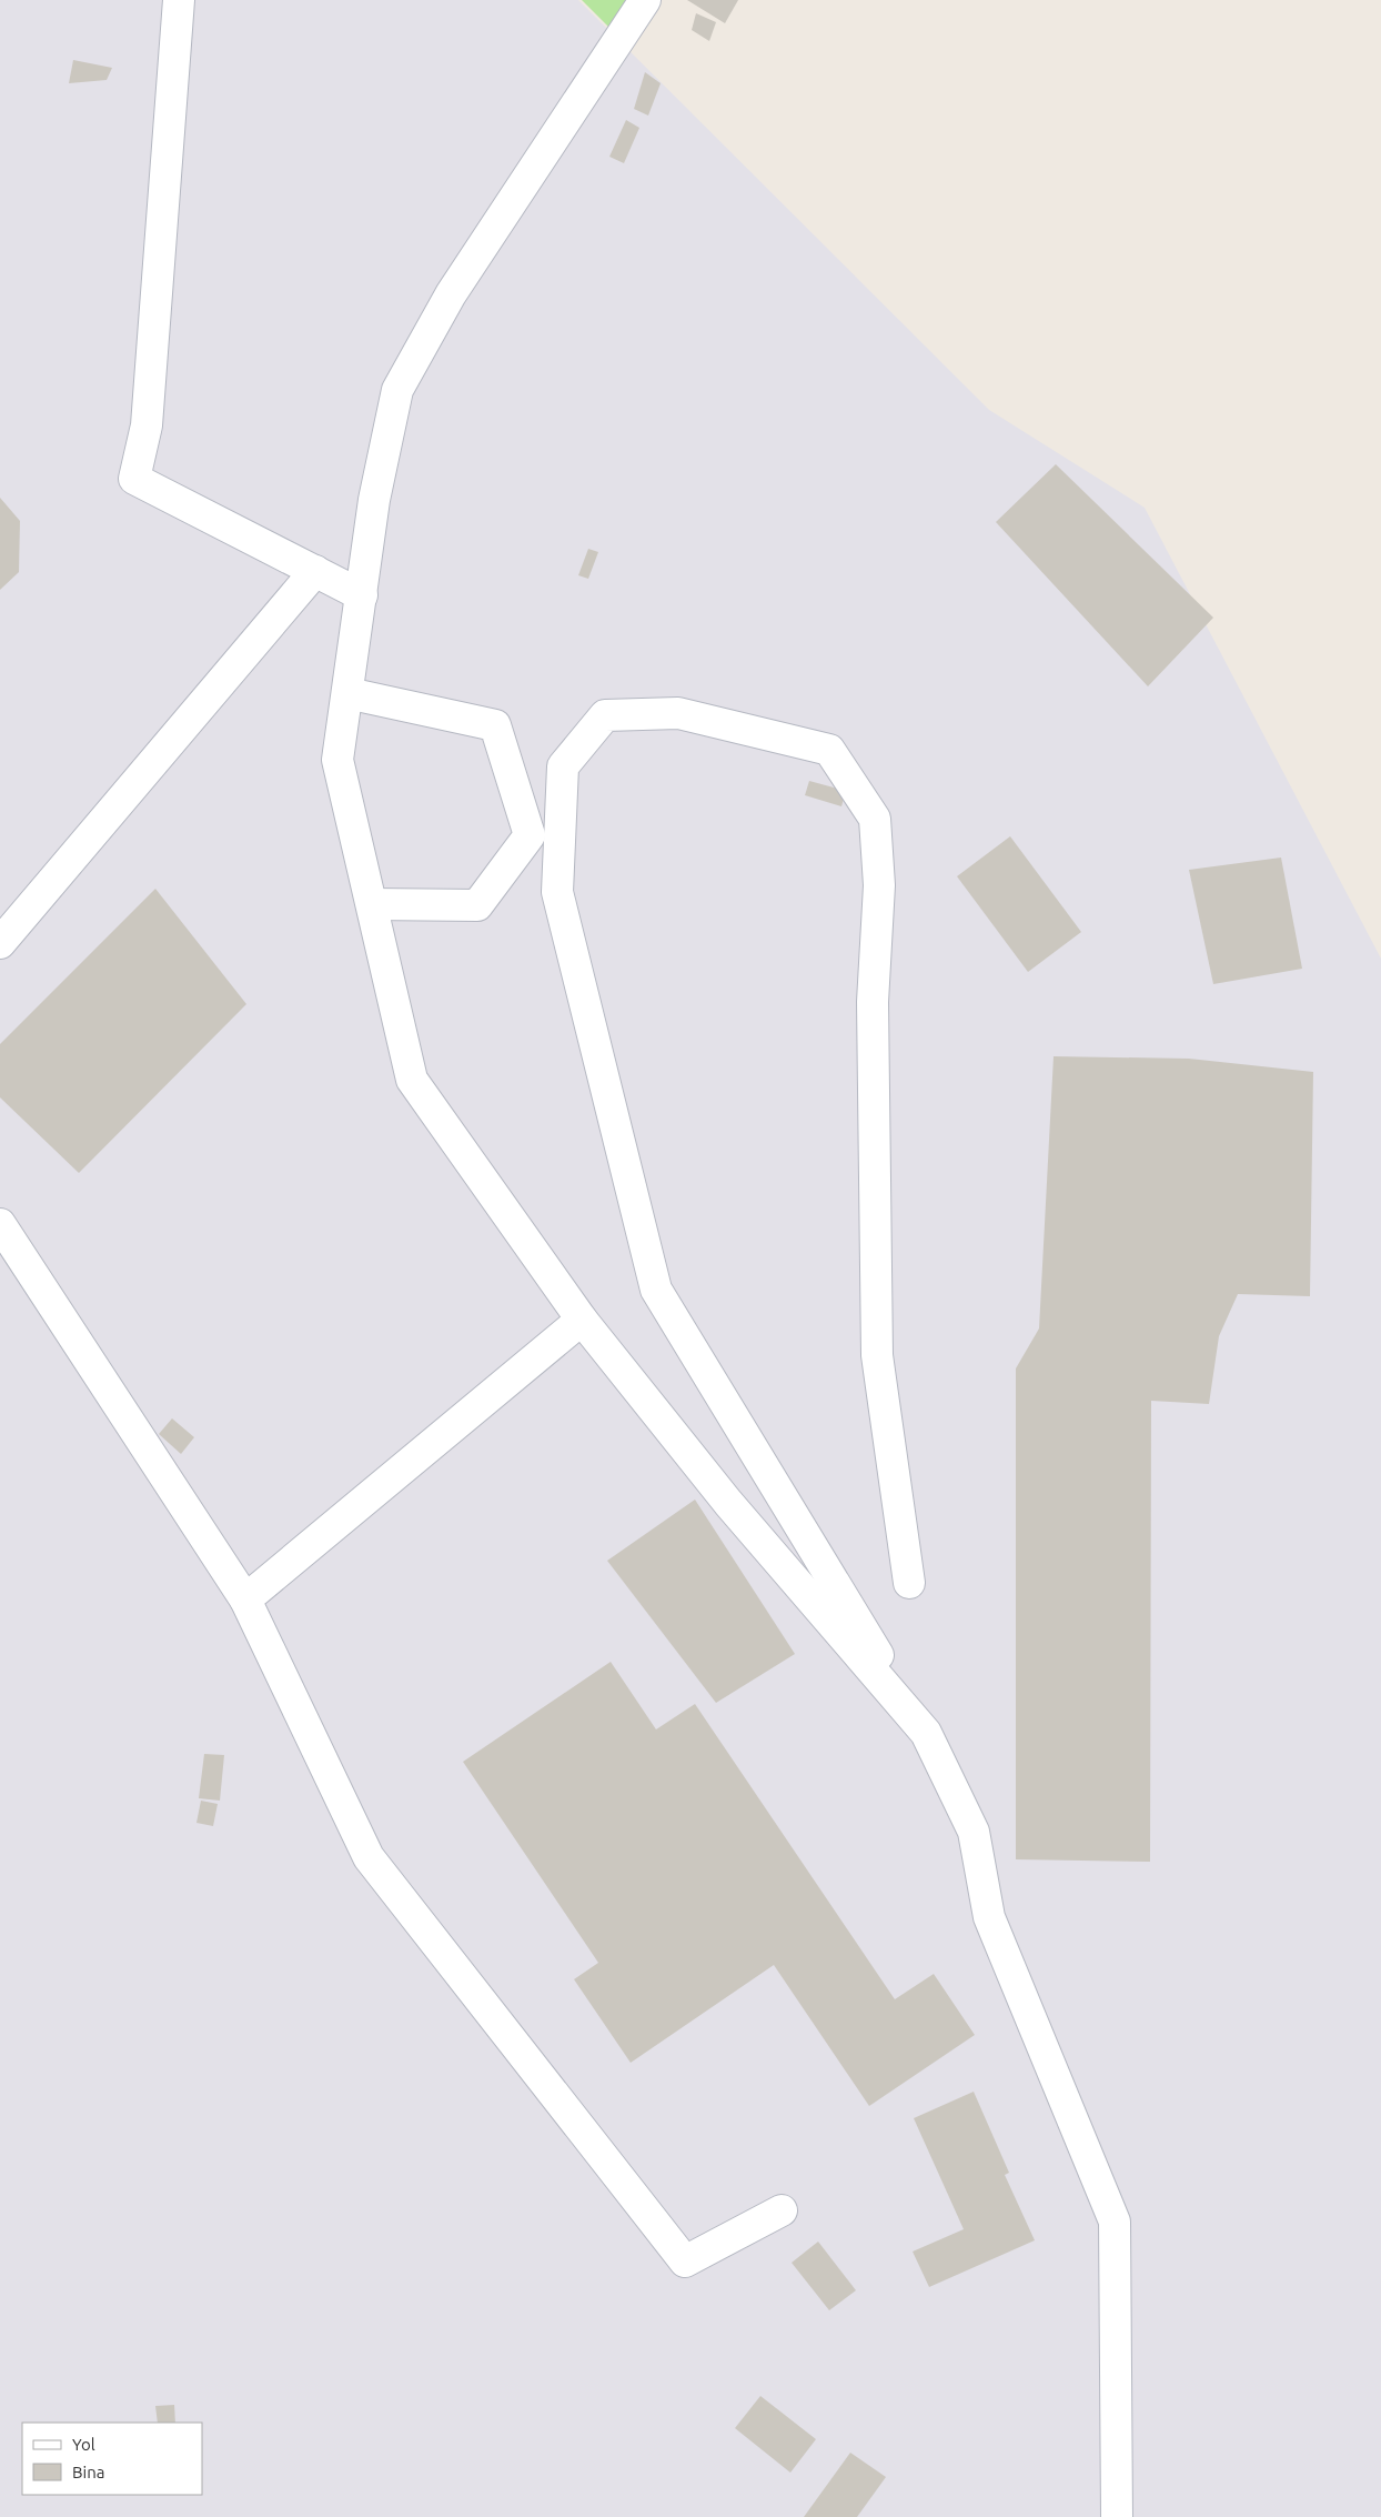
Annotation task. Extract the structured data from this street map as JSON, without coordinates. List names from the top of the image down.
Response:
{
  "legend": ["Yol", "Bina"]
}
